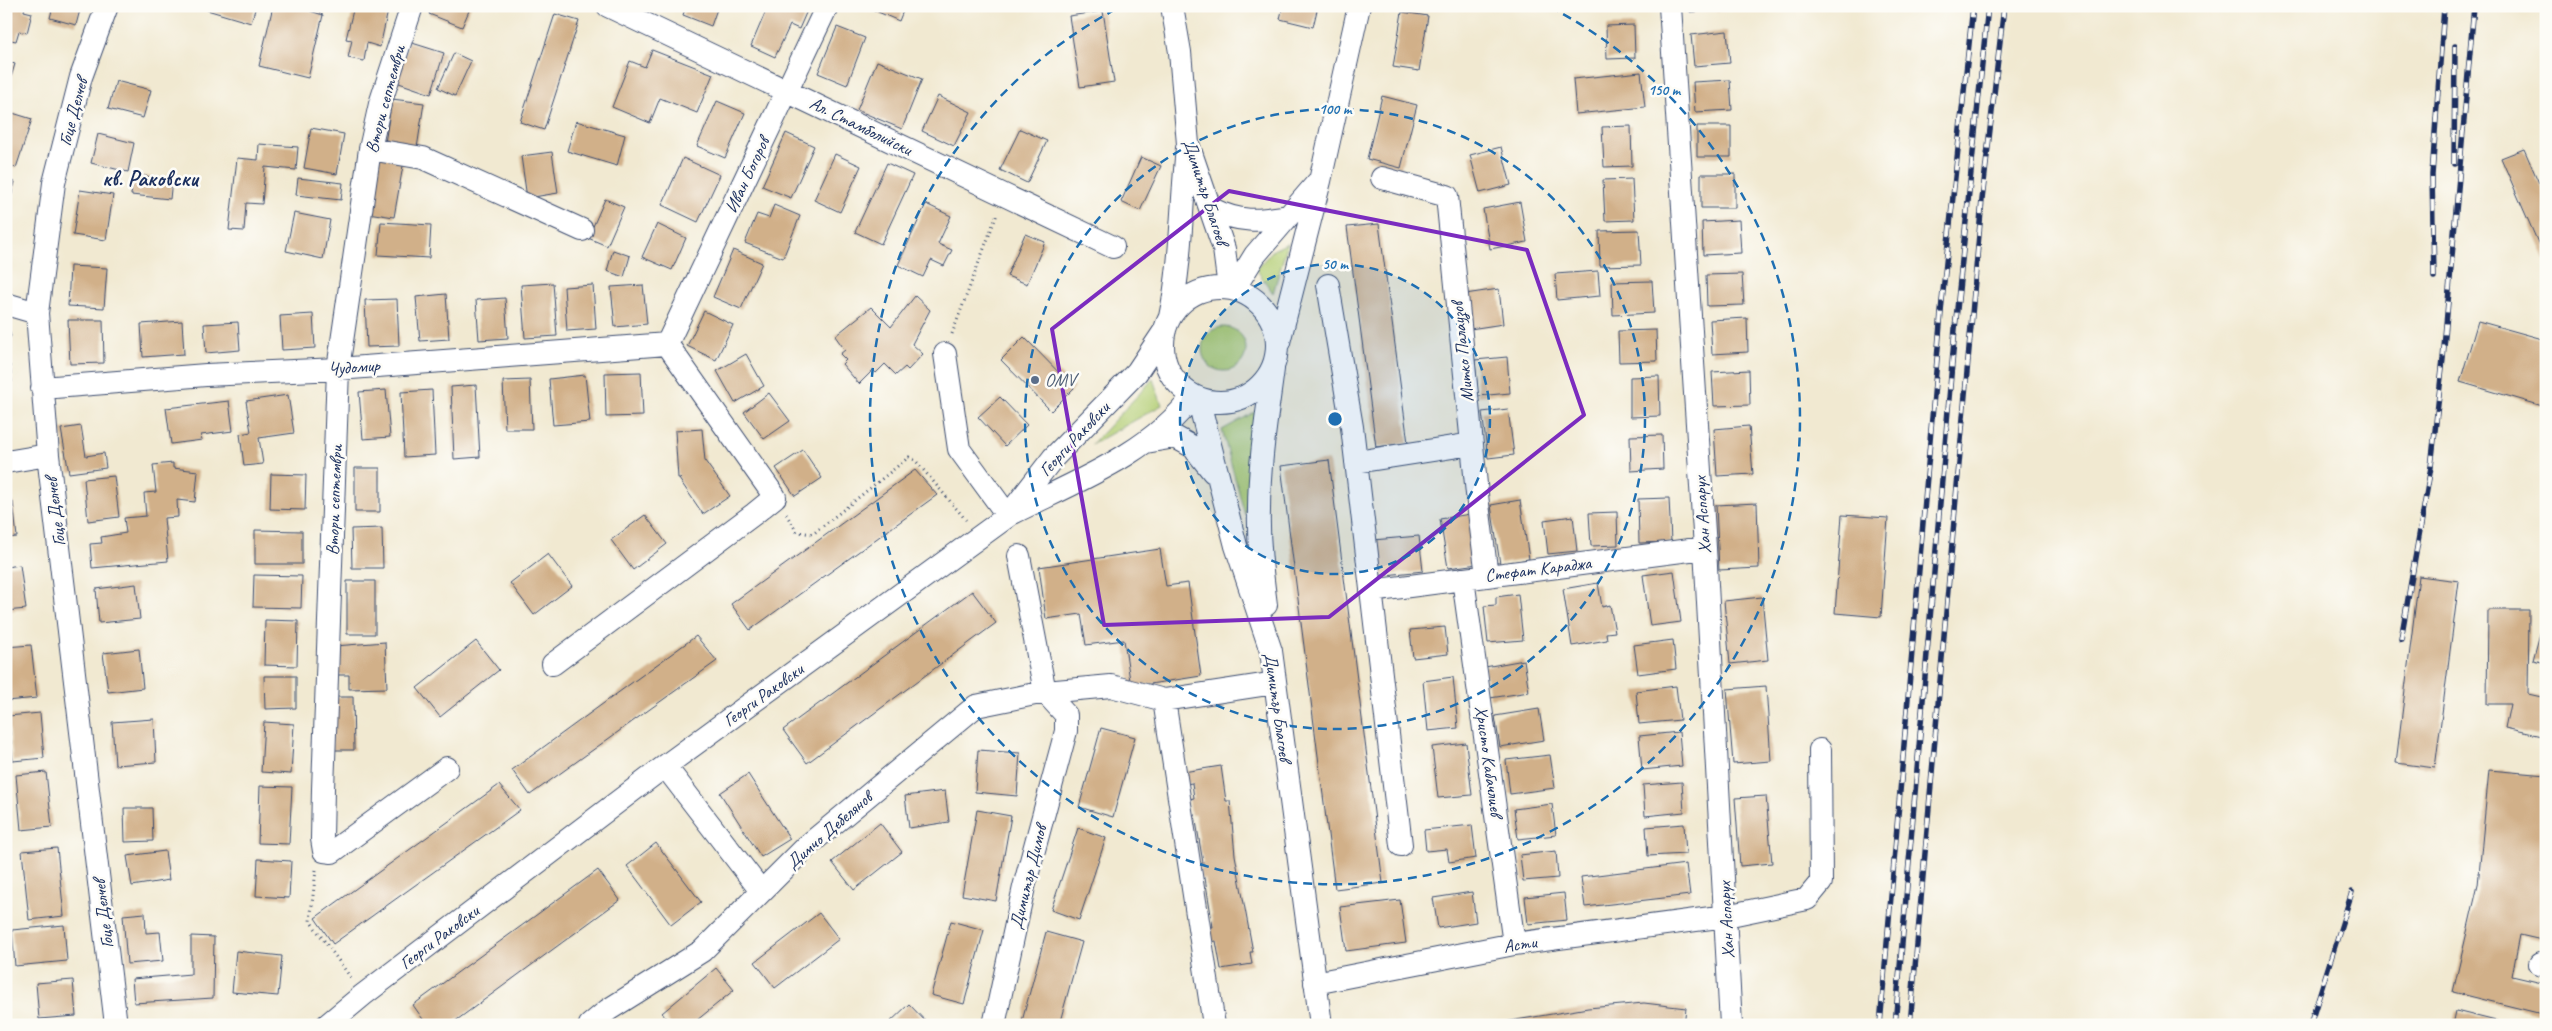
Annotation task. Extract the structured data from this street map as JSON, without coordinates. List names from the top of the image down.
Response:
{
  "streets": {
    "street": [
      "Втори септември",
      "Гоце Делчев",
      "Ал. Стамболийски",
      "Иван Богоров",
      "Димитър Благоев",
      "Митко Палаузов",
      "Чудомир",
      "Георги Раковски",
      "Хан Аспарух",
      "Стефат Караджа",
      "Христо Кабачлиев",
      "Димчо Дебелянов",
      "Димитър Димов",
      "Асти"
    ]
  },
  "crossings": [
    ["Втори септември", "Чудомир"],
    ["Гоце Делчев", "Чудомир"],
    ["Ал. Стамболийски", "Иван Богоров"],
    ["Иван Богоров", "Чудомир"],
    ["Димитър Благоев", "Георги Раковски"],
    ["Димитър Благоев", "Асти"],
    ["Митко Палаузов", "Стефат Караджа"],
    ["Хан Аспарух", "Стефат Караджа"],
    ["Хан Аспарух", "Асти"],
    ["Стефат Караджа", "Христо Кабачлиев"],
    ["Христо Кабачлиев", "Асти"],
    ["Димчо Дебелянов", "Димитър Димов"]
  ],
  "districts": ["кв. Раковски"],
  "places": ["OMV"],
  "rings": ["150 m", "100 m", "50 m"]
}
